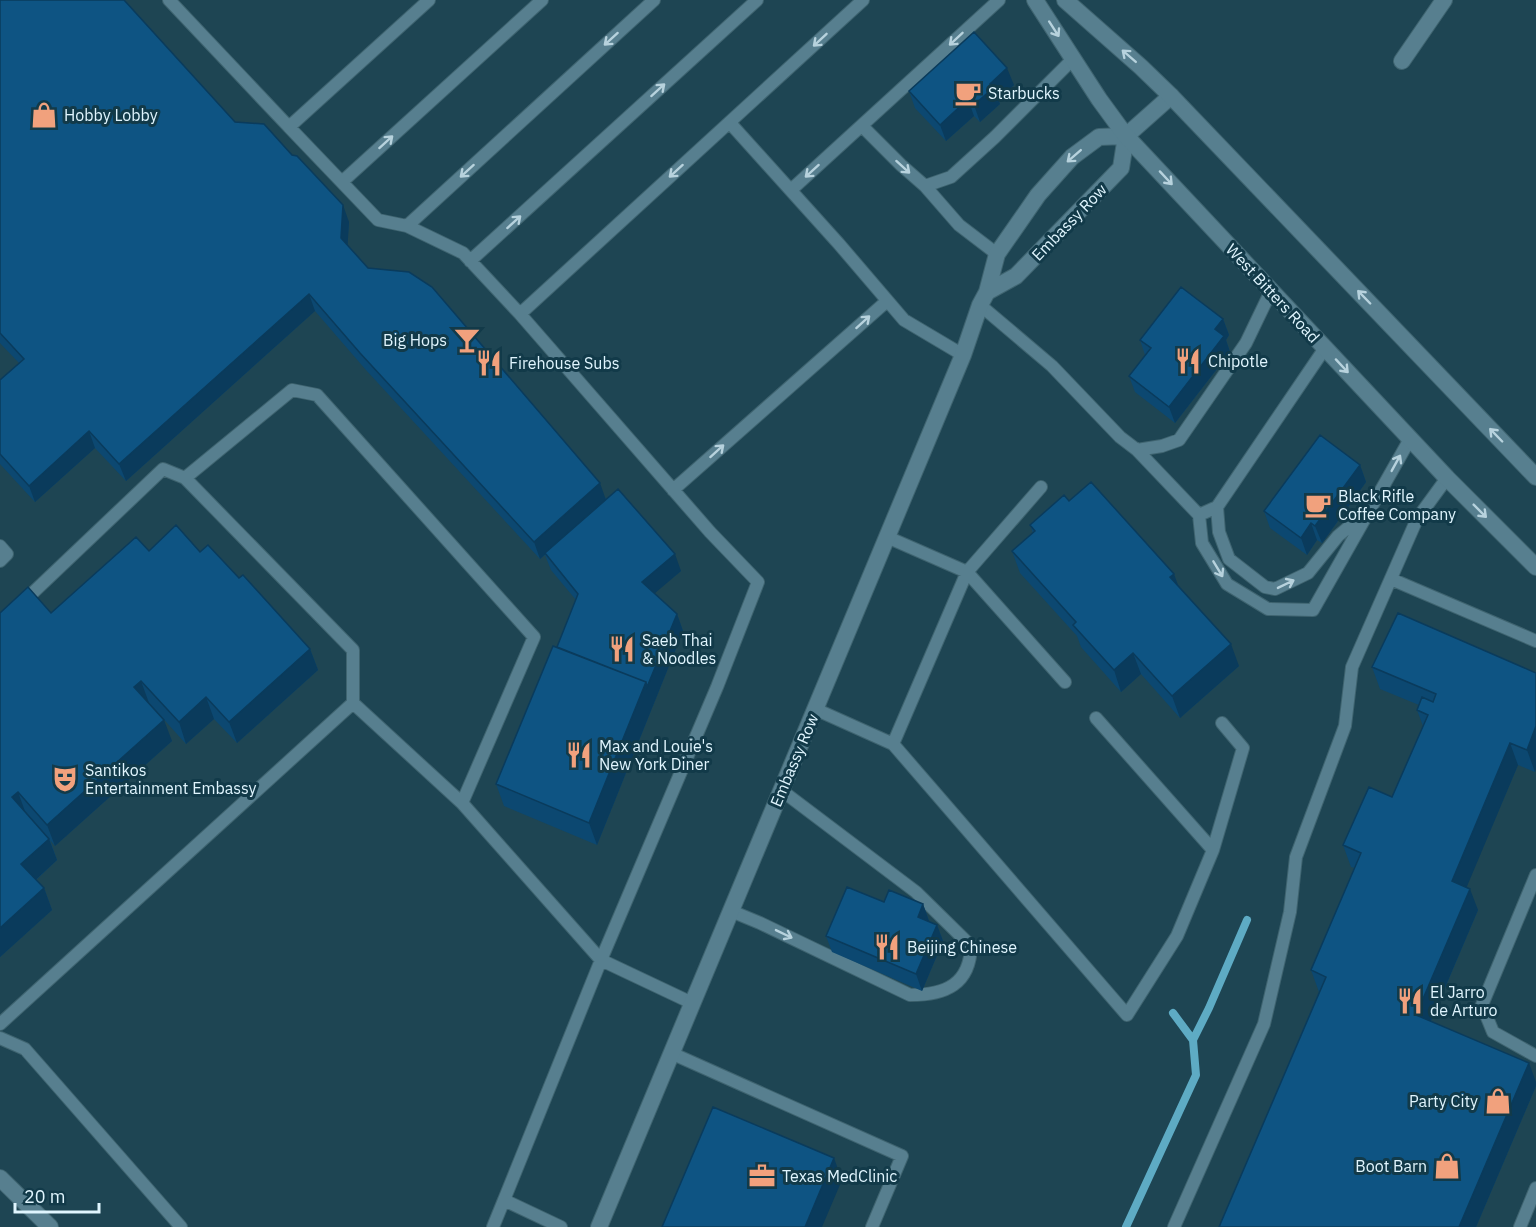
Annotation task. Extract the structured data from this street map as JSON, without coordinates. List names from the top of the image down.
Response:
{
  "streets": {
    "street": ["Embassy Row", "West Bitters Road"]
  },
  "crossings": [
    ["Embassy Row", "West Bitters Road"]
  ],
  "places": {
    "cafe": ["Starbucks", "Black Rifle Coffee Company"],
    "shop": ["Hobby Lobby", "Party City", "Boot Barn"],
    "bar": ["Big Hops"],
    "restaurant": [
      "Chipotle",
      "Firehouse Subs",
      "Saeb Thai & Noodles",
      "Max and Louie's New York Diner",
      "Beijing Chinese",
      "El Jarro de Arturo"
    ],
    "theatre": ["Santikos Entertainment Embassy"],
    "office": ["Texas MedClinic"]
  },
  "scale_bar": "20 m"
}
